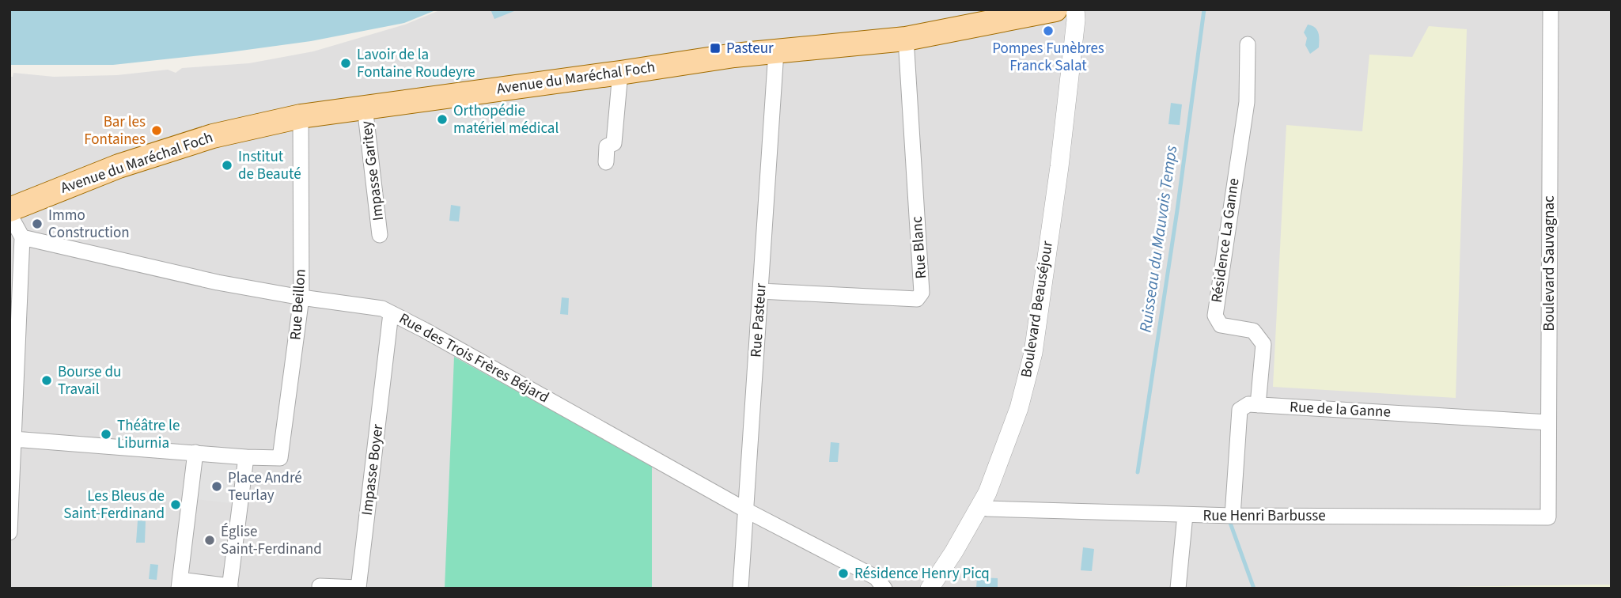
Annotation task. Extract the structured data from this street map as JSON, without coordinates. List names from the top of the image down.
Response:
{
  "streets": {
    "main road": ["Avenue du Maréchal Foch"],
    "street": [
      "Impasse Garitey",
      "Résidence La Ganne",
      "Rue Blanc",
      "Boulevard Sauvagnac",
      "Rue Beillon",
      "Boulevard Beauséjour",
      "Rue Pasteur",
      "Rue des Trois Frères Béjard",
      "Rue de la Ganne",
      "Impasse Boyer",
      "Rue Henri Barbusse"
    ]
  },
  "crossings": [
    ["Avenue du Maréchal Foch", "Impasse Garitey"],
    ["Avenue du Maréchal Foch", "Rue Blanc"],
    ["Avenue du Maréchal Foch", "Rue Beillon"],
    ["Avenue du Maréchal Foch", "Rue Pasteur"],
    ["Résidence La Ganne", "Rue de la Ganne"],
    ["Rue Blanc", "Rue Pasteur"],
    ["Boulevard Sauvagnac", "Rue de la Ganne"],
    ["Boulevard Sauvagnac", "Rue Henri Barbusse"],
    ["Rue Beillon", "Rue des Trois Frères Béjard"],
    ["Boulevard Beauséjour", "Rue Henri Barbusse"],
    ["Rue Pasteur", "Rue des Trois Frères Béjard"],
    ["Rue des Trois Frères Béjard", "Impasse Boyer"]
  ],
  "water": ["Ruisseau du Mauvais Temps"],
  "places": {
    "other": [
      "Pompes Funèbres Franck Salat",
      "Lavoir de la Fontaine Roudeyre",
      "Orthopédie matériel médical",
      "Bar les Fontaines",
      "Institut de Beauté",
      "Immo Construction",
      "Bourse du Travail",
      "Théâtre le Liburnia",
      "Place André Teurlay",
      "Les Bleus de Saint-Ferdinand",
      "Église Saint-Ferdinand",
      "Résidence Henry Picq"
    ],
    "transit": ["Pasteur"]
  }
}
